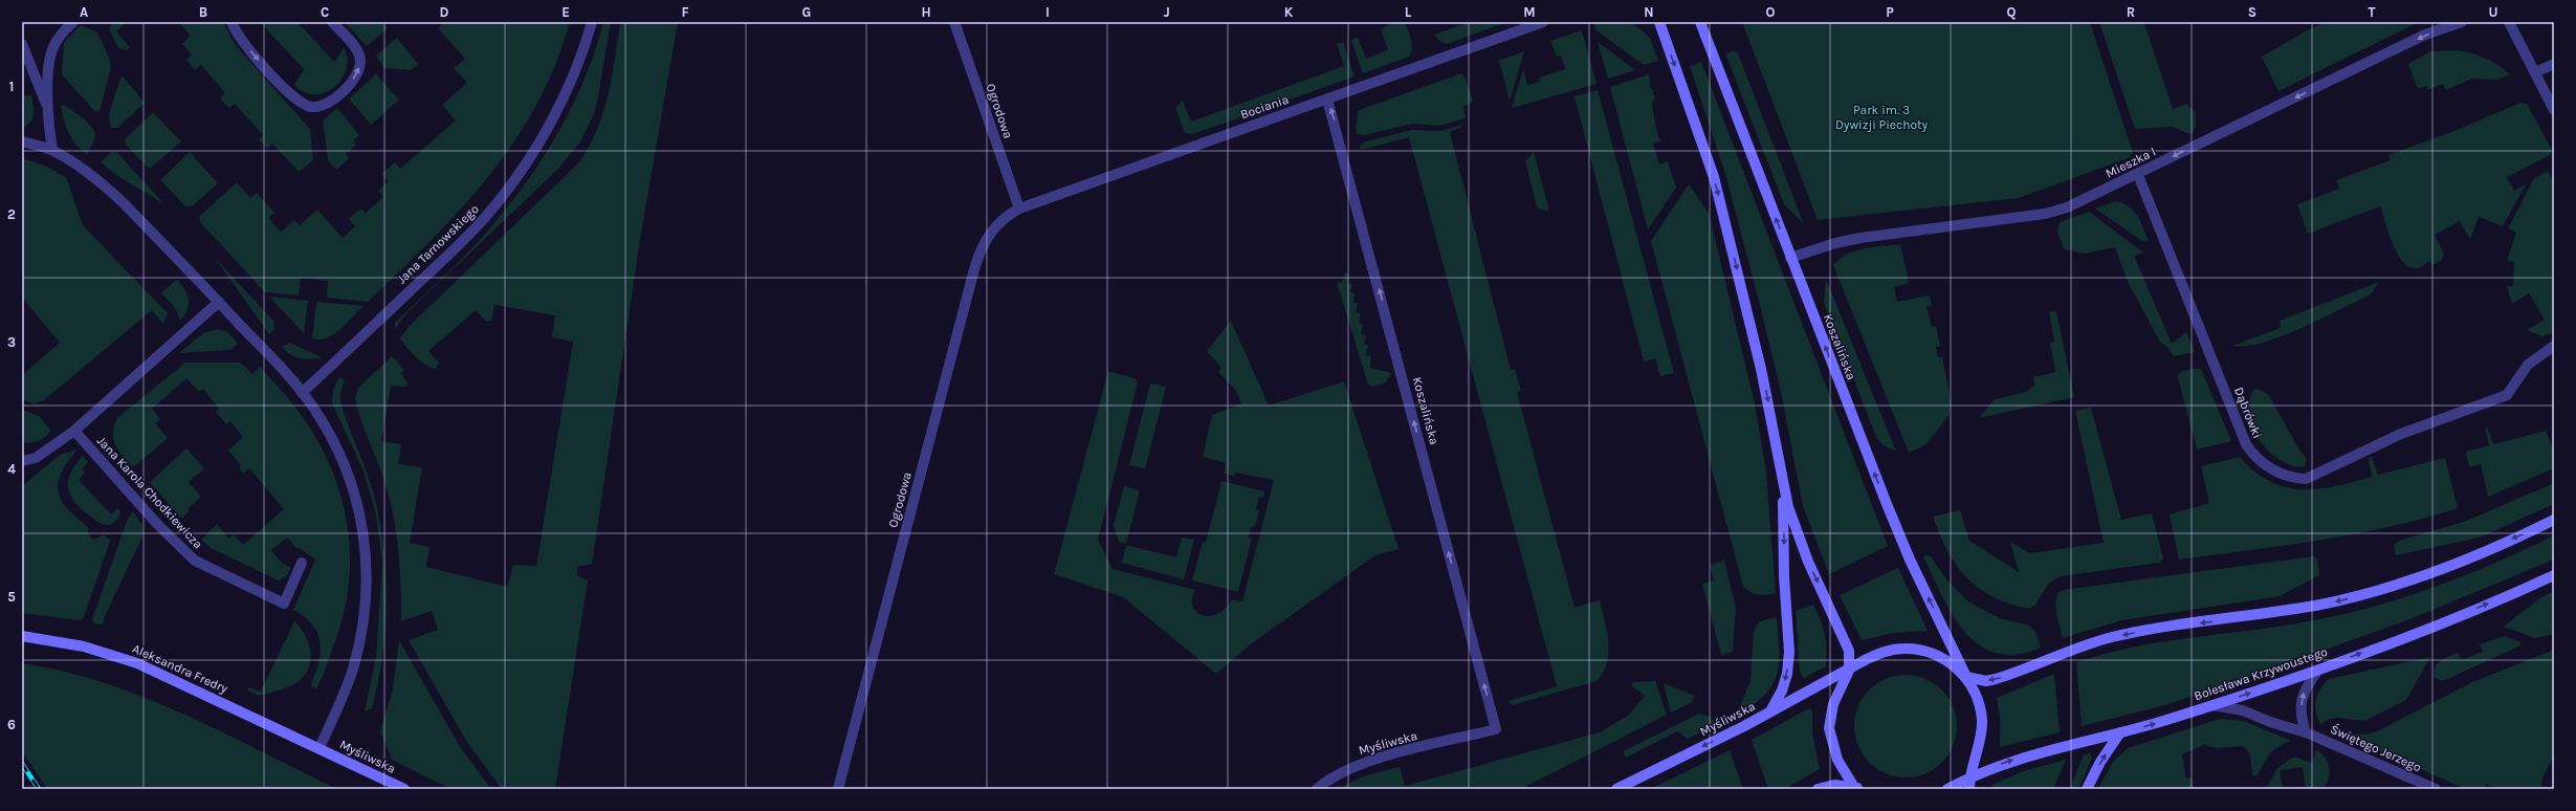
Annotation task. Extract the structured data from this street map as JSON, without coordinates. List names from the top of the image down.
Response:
{
  "streets": {
    "main road": [
      "Koszalińska",
      "Aleksandra Fredry",
      "Bolesława Krzywoustego",
      "Myśliwska"
    ],
    "street": [
      "Bociania",
      "Ogrodowa",
      "Mieszka I",
      "Jana Tarnowskiego",
      "Dąbrówki",
      "Jana Karola Chodkiewicza",
      "Świętego Jerzego"
    ]
  },
  "crossings": [
    ["Bociania", "Ogrodowa"],
    ["Bociania", "Koszalińska"],
    ["Mieszka I", "Koszalińska"],
    ["Mieszka I", "Dąbrówki"],
    ["Koszalińska", "Bolesława Krzywoustego"],
    ["Koszalińska", "Myśliwska"],
    ["Aleksandra Fredry", "Myśliwska"],
    ["Bolesława Krzywoustego", "Świętego Jerzego"]
  ],
  "one_way": ["Mieszka I", "Koszalińska"],
  "parks": ["Park im. 3 Dywizji Piechoty"],
  "grid": {
    "columns": [
      "A",
      "B",
      "C",
      "D",
      "E",
      "F",
      "G",
      "H",
      "I",
      "J",
      "K",
      "L",
      "M",
      "N",
      "O",
      "P",
      "Q",
      "R",
      "S",
      "T",
      "U"
    ],
    "rows": [
      "1",
      "2",
      "3",
      "4",
      "5",
      "6"
    ]
  }
}
